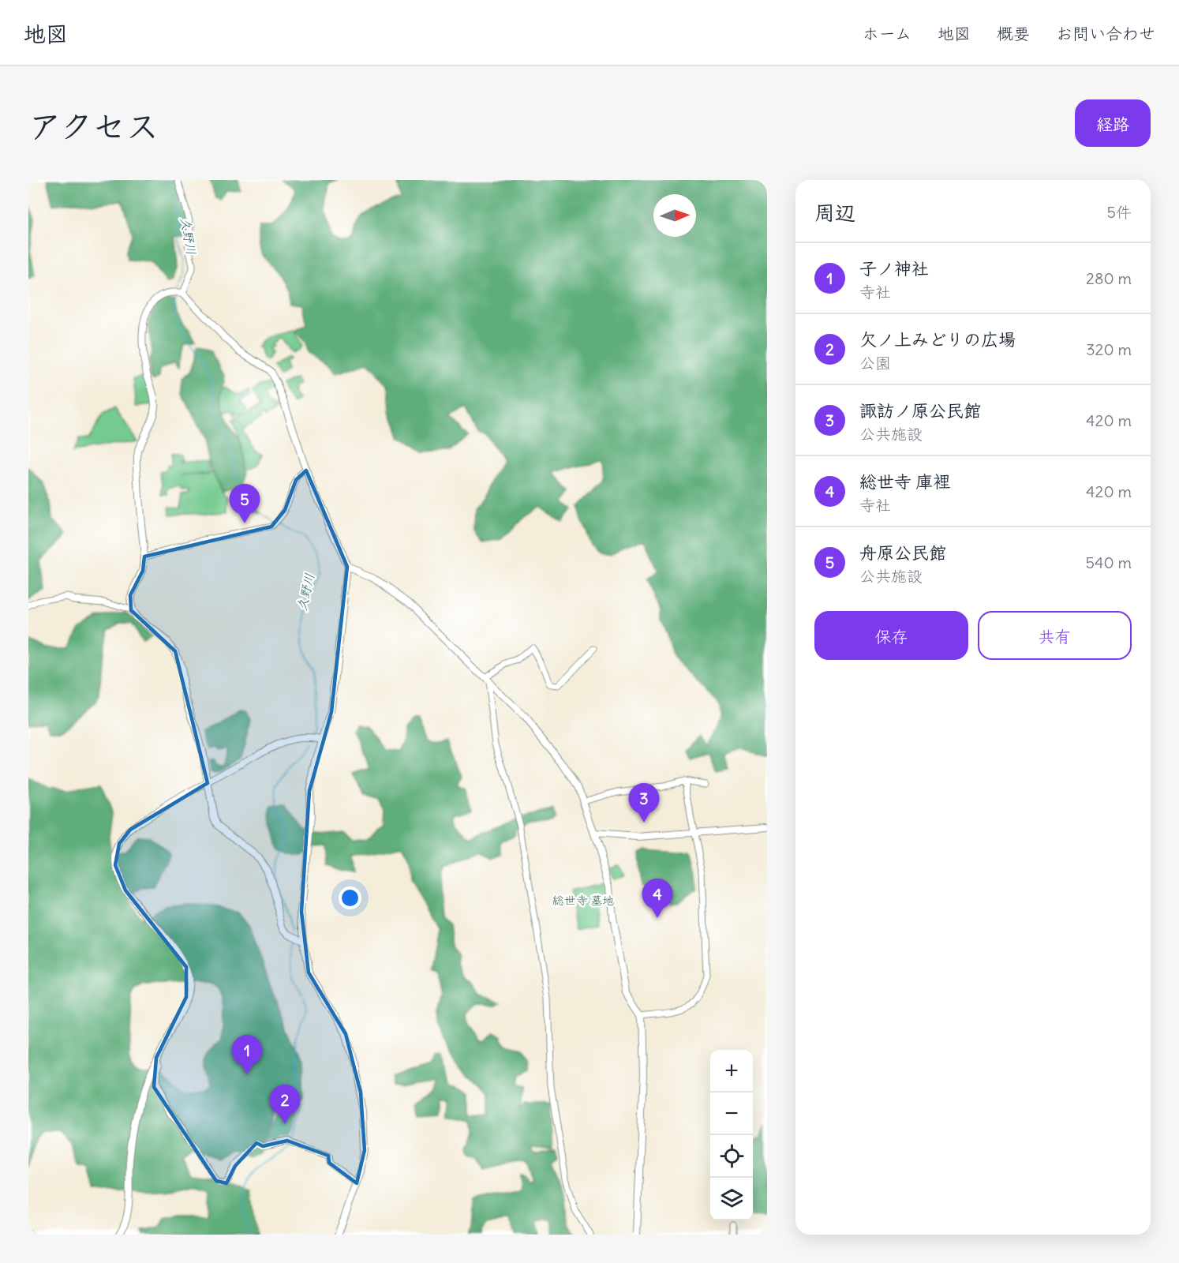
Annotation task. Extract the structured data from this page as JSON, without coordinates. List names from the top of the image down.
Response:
{
  "water": ["久野川"],
  "parks": ["総世寺 墓地"],
  "north": "right",
  "page": {
    "header": "地図",
    "nav": [
      "ホーム",
      "地図",
      "概要",
      "お問い合わせ"
    ],
    "title": "アクセス",
    "buttons": [
      "経路",
      ["保存", "共有"]
    ],
    "heading": ["周辺", "5件"],
    "list": [
      {
        "mark": "1",
        "name": "子ノ神社",
        "note": "寺社",
        "value": "280 m"
      },
      {
        "mark": "2",
        "name": "欠ノ上みどりの広場",
        "note": "公園",
        "value": "320 m"
      },
      {
        "mark": "3",
        "name": "諏訪ノ原公民館",
        "note": "公共施設",
        "value": "420 m"
      },
      {
        "mark": "4",
        "name": "総世寺 庫裡",
        "note": "寺社",
        "value": "420 m"
      },
      {
        "mark": "5",
        "name": "舟原公民館",
        "note": "公共施設",
        "value": "540 m"
      }
    ],
    "pins": [
      "5",
      "3",
      "4",
      "1",
      "2"
    ],
    "map_buttons": ["+", "−"]
  }
}
